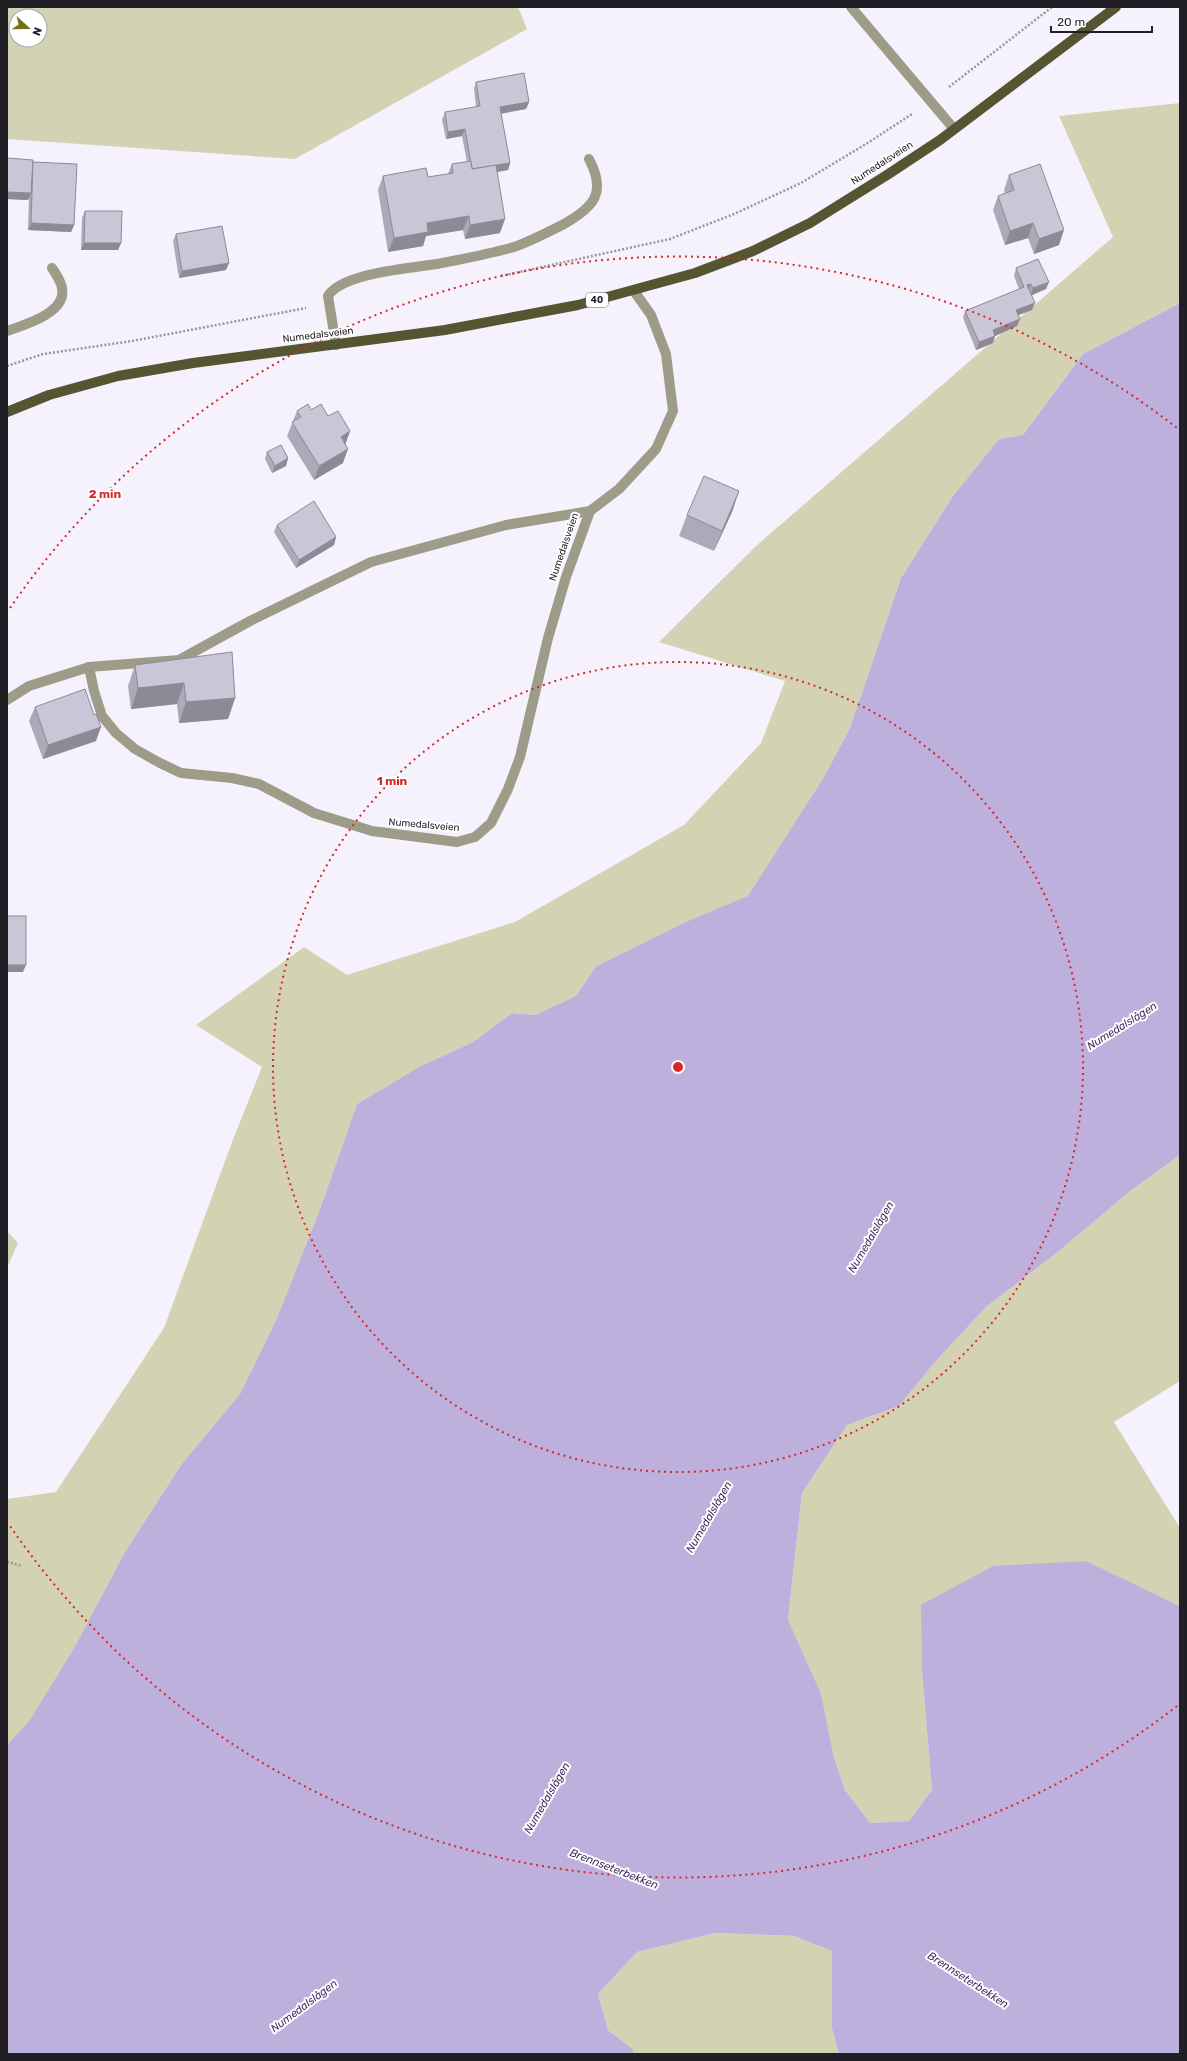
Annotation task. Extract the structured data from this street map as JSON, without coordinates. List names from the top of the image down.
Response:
{
  "streets": {
    "main road": ["Numedalsveien", "40"]
  },
  "water": ["Numedalslågen", "Brennseterbekken"],
  "scale_bar": "20 m",
  "north": "right",
  "rings": ["2 min", "1 min"]
}
